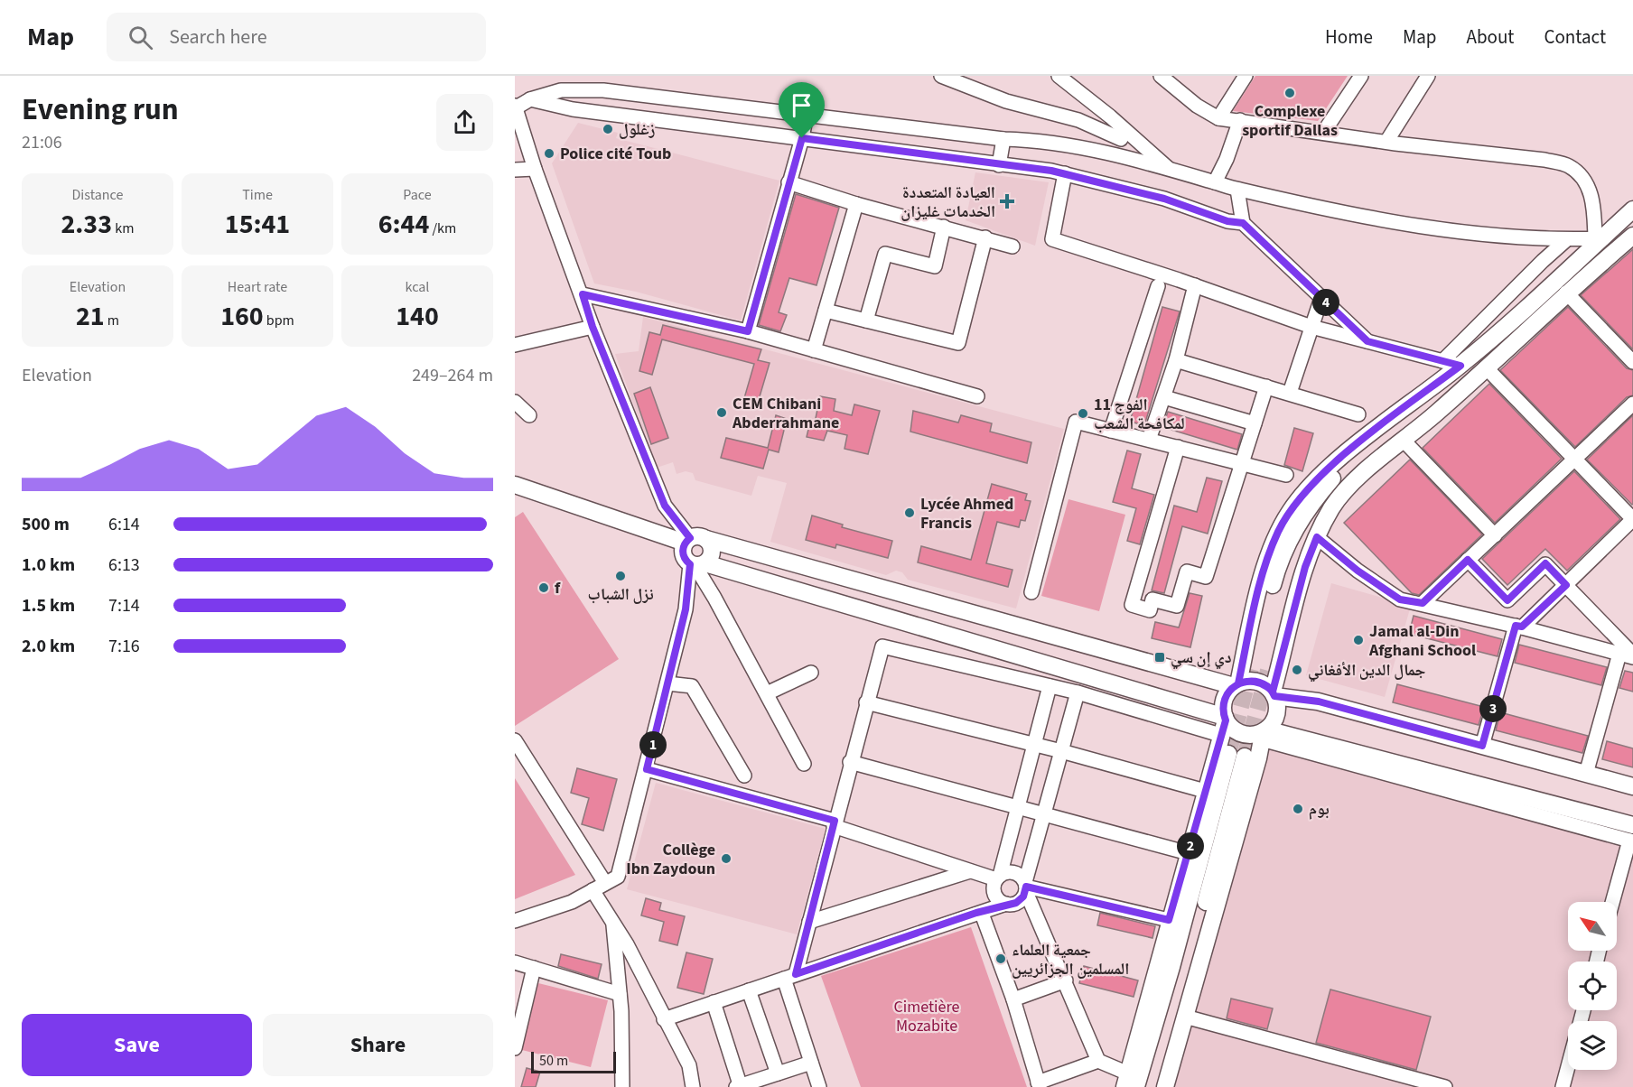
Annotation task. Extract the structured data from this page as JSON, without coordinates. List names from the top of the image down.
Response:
{
  "parks": ["Cimetière Mozabite"],
  "places": {
    "other": [
      "Complexe sportif Dallas",
      "زغلول",
      "Police cité Toub",
      "CEM Chibani Abderrahmane",
      "الفوج 11 لمكافحة الشعب",
      "Lycée Ahmed Francis",
      "نزل الشباب",
      "f",
      "Jamal al-Din Afghani School",
      "جمال الدين الأفغاني",
      "بوم",
      "Collège Ibn Zaydoun",
      "جمعية العلماء المسلمين الجزائريين"
    ],
    "health": ["العيادة المتعددة الخدمات غليزان"],
    "transit": ["دي إن سي"]
  },
  "scale_bar": "50 m",
  "north": "top left",
  "page": {
    "header": "Map",
    "search": "Search here",
    "nav": [
      "Home",
      "Map",
      "About",
      "Contact"
    ],
    "heading": ["Evening run", "21:06"],
    "stats": [
      ["Distance", "2.33 km"],
      ["Time", "15:41"],
      ["Pace", "6:44 /km"],
      ["Elevation", "21 m"],
      ["Heart rate", "160 bpm"],
      ["kcal", "140"]
    ],
    "pins": [
      "4",
      "3",
      "1",
      "2"
    ],
    "chart": ["Elevation", "249–264 m"],
    "list": [
      {
        "name": "500 m",
        "note": "6:14"
      },
      {
        "name": "1.0 km",
        "note": "6:13"
      },
      {
        "name": "1.5 km",
        "note": "7:14"
      },
      {
        "name": "2.0 km",
        "note": "7:16"
      }
    ],
    "buttons": ["Save", "Share"],
    "scale": "50 m"
  }
}
